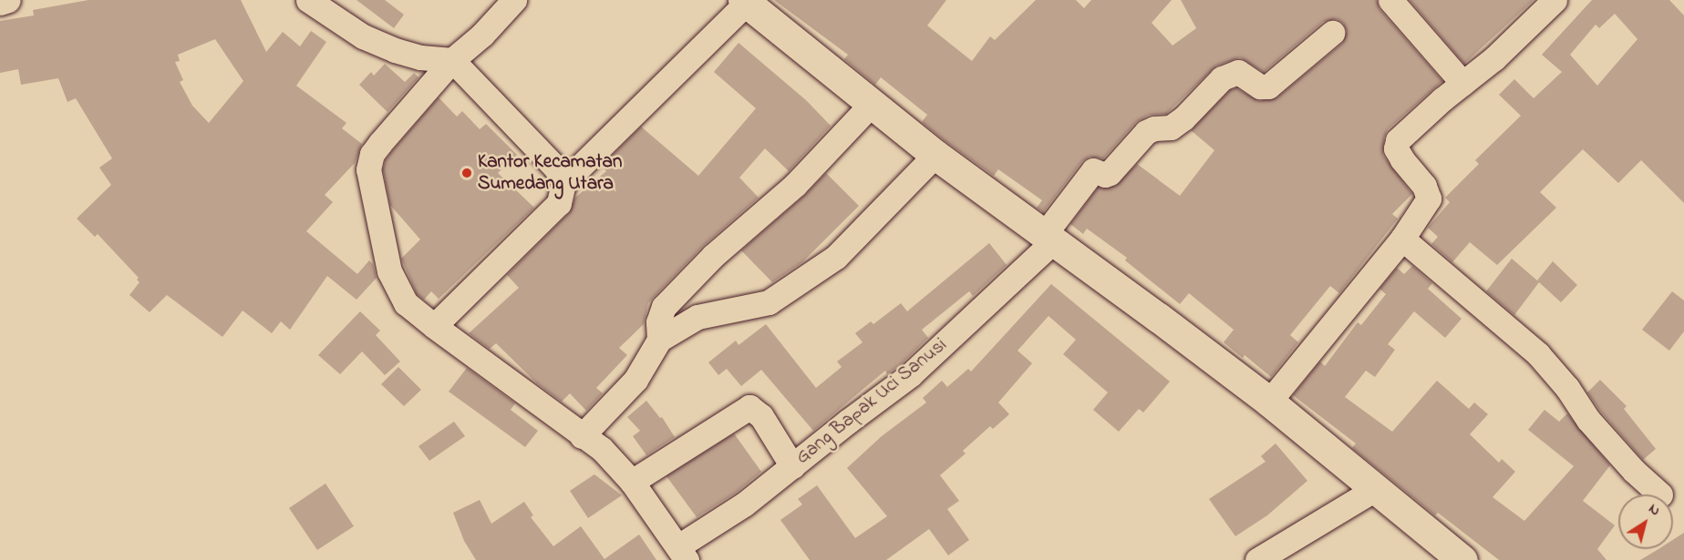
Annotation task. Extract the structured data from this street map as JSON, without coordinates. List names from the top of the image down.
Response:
{
  "streets": {
    "street": ["Gang Bapak Uci Sanusi"]
  },
  "places": ["Kantor Kecamatan Sumedang Utara"],
  "north": "top right"
}
